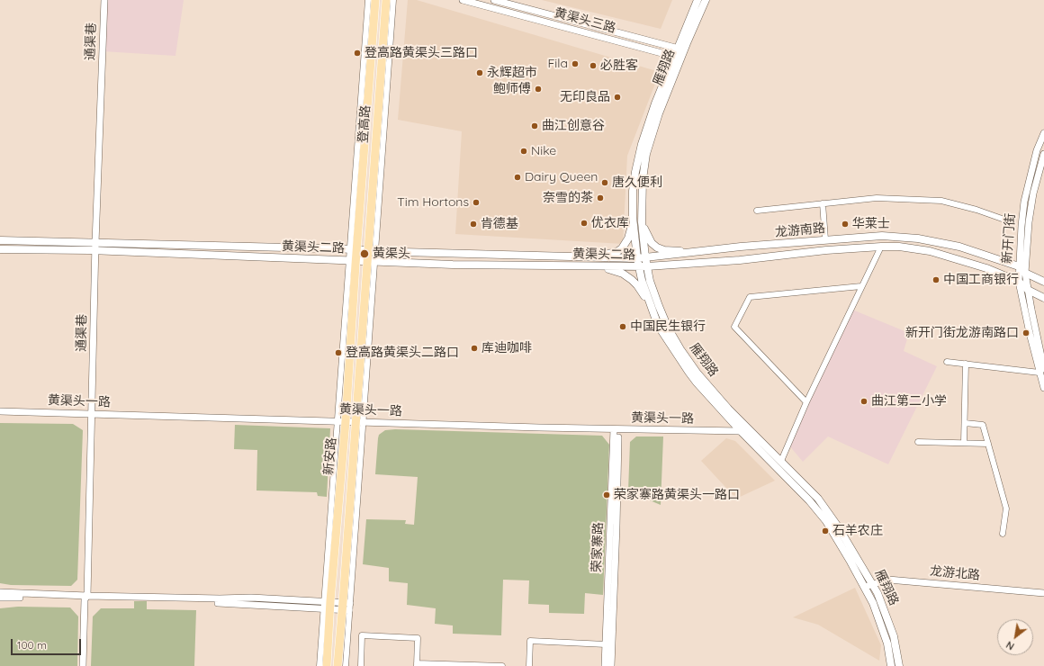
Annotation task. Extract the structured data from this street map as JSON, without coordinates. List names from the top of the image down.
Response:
{
  "streets": {
    "main road": [
      "雁翔路",
      "登高路",
      "龙游南路",
      "黄渠头二路",
      "新安路"
    ],
    "street": [
      "黄渠头三路",
      "通渠巷",
      "新开门街",
      "黄渠头一路",
      "荣家寨路",
      "龙游北路"
    ]
  },
  "crossings": [
    ["黄渠头三路", "雁翔路"],
    ["通渠巷", "黄渠头二路"],
    ["通渠巷", "黄渠头一路"],
    ["雁翔路", "龙游南路"],
    ["雁翔路", "黄渠头二路"],
    ["雁翔路", "黄渠头一路"],
    ["雁翔路", "龙游北路"],
    ["登高路", "黄渠头二路"],
    ["登高路", "新安路"],
    ["龙游南路", "新开门街"],
    ["龙游南路", "黄渠头二路"],
    ["黄渠头二路", "新安路"],
    ["黄渠头一路", "新安路"],
    ["黄渠头一路", "荣家寨路"]
  ],
  "places": [
    "登高路黄渠头三路口",
    "Fila",
    "必胜客",
    "永辉超市",
    "鲍师傅",
    "无印良品",
    "曲江创意谷",
    "Nike",
    "Dairy Queen",
    "唐久便利",
    "奈雪的茶",
    "Tim Hortons",
    "优衣库",
    "肯德基",
    "华莱士",
    "黄渠头",
    "中国工商银行",
    "中国民生银行",
    "新开门街龙游南路口",
    "库迪咖啡",
    "登高路黄渠头二路口",
    "曲江第二小学",
    "荣家寨路黄渠头一路口",
    "石羊农庄"
  ],
  "scale_bar": "100 m",
  "north": "bottom left"
}
